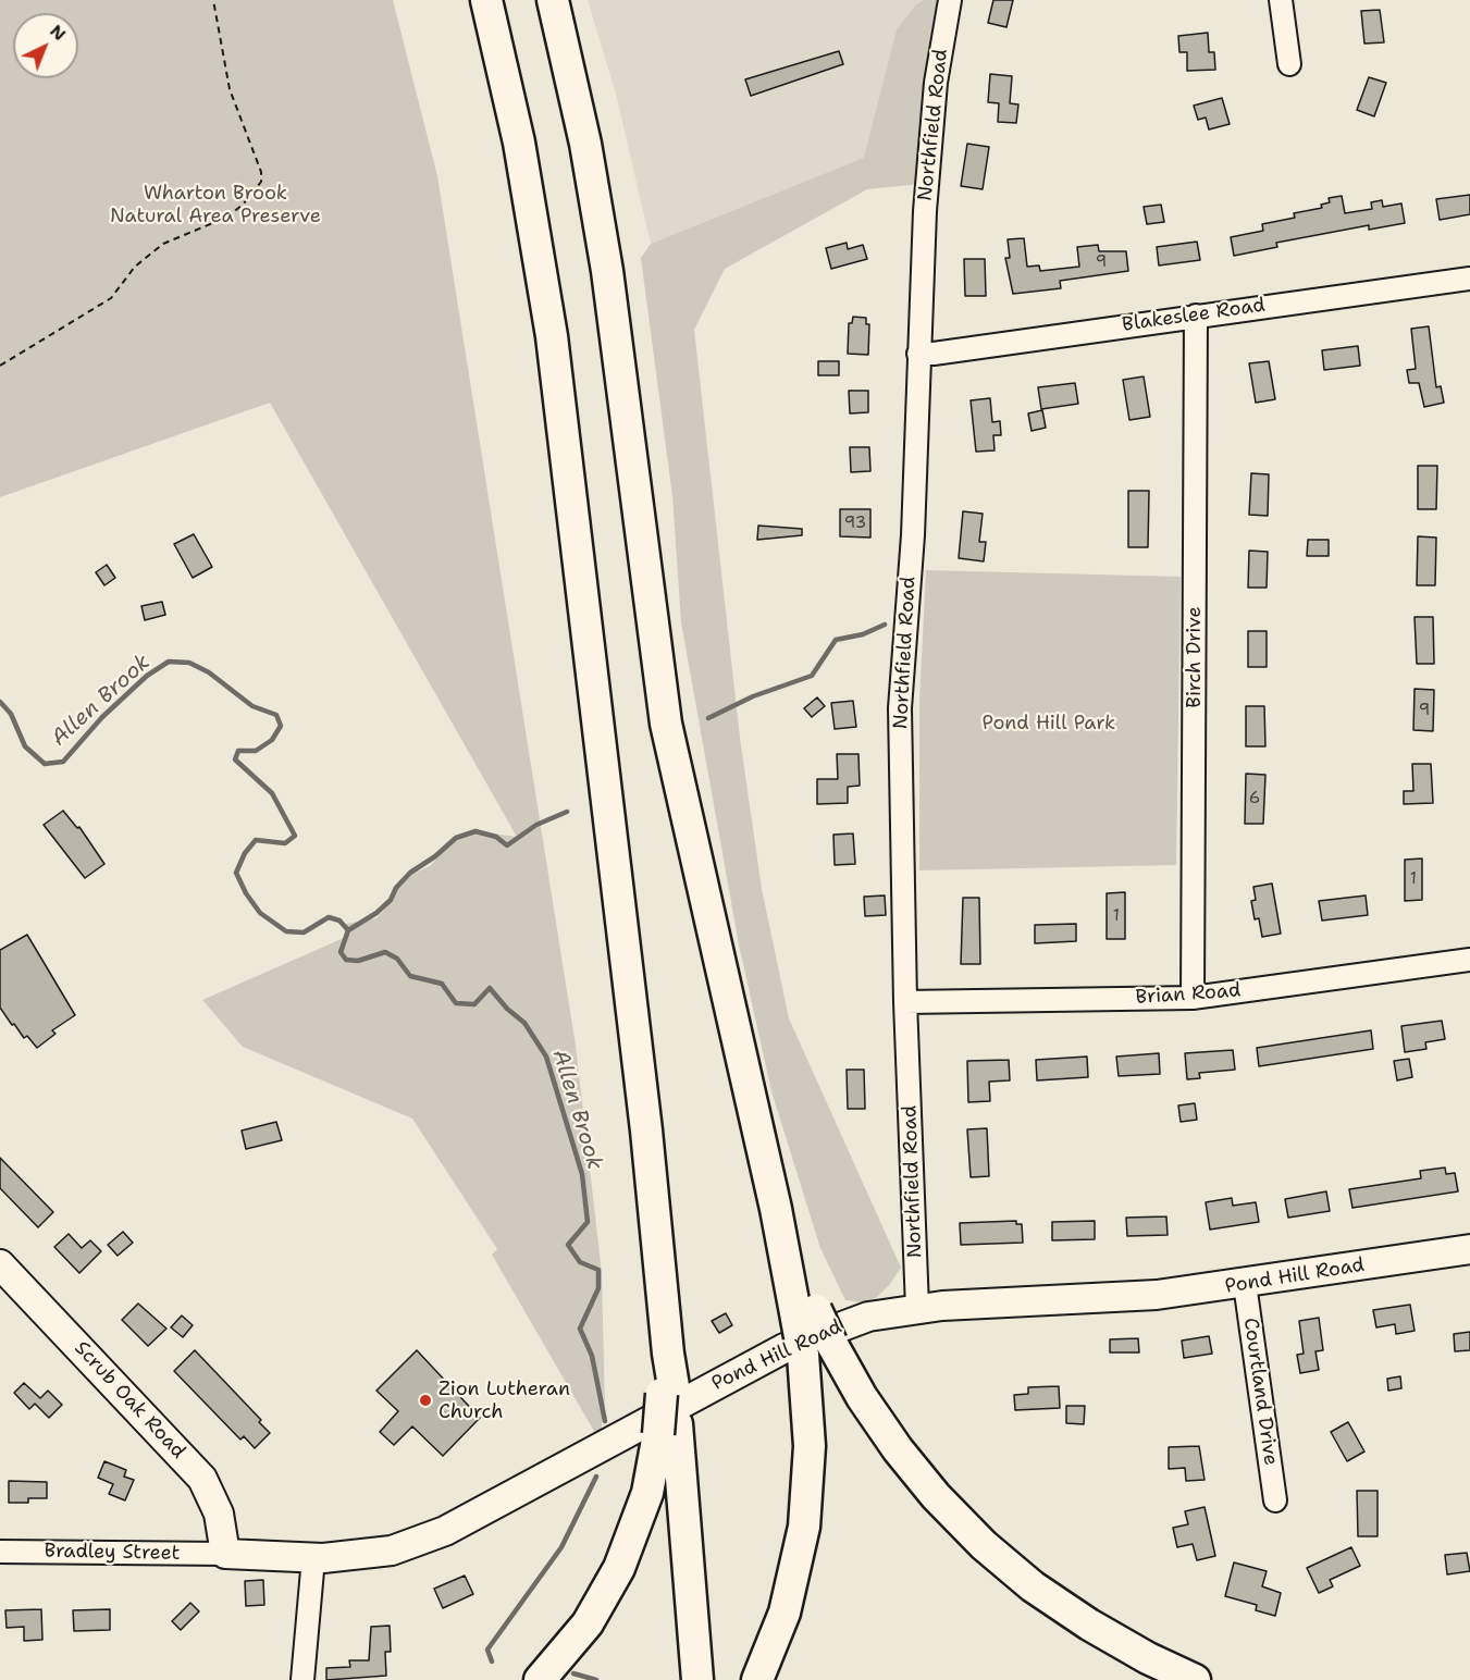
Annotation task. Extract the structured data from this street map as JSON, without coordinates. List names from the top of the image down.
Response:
{
  "streets": {
    "main road": ["Pond Hill Road", "Scrub Oak Road"],
    "street": [
      "Northfield Road",
      "Blakeslee Road",
      "Birch Drive",
      "Brian Road",
      "Courtland Drive",
      "Bradley Street"
    ]
  },
  "crossings": [
    ["Northfield Road", "Blakeslee Road"],
    ["Northfield Road", "Brian Road"],
    ["Northfield Road", "Pond Hill Road"],
    ["Blakeslee Road", "Birch Drive"],
    ["Birch Drive", "Brian Road"],
    ["Pond Hill Road", "Courtland Drive"],
    ["Pond Hill Road", "Scrub Oak Road"],
    ["Pond Hill Road", "Bradley Street"],
    ["Scrub Oak Road", "Bradley Street"]
  ],
  "water": ["Allen Brook"],
  "parks": ["Wharton Brook Natural Area Preserve", "Pond Hill Park"],
  "places": ["Zion Lutheran Church"],
  "house_numbers": [
    "9",
    "93",
    "9",
    "6",
    "1",
    "1"
  ],
  "north": "top right"
}
